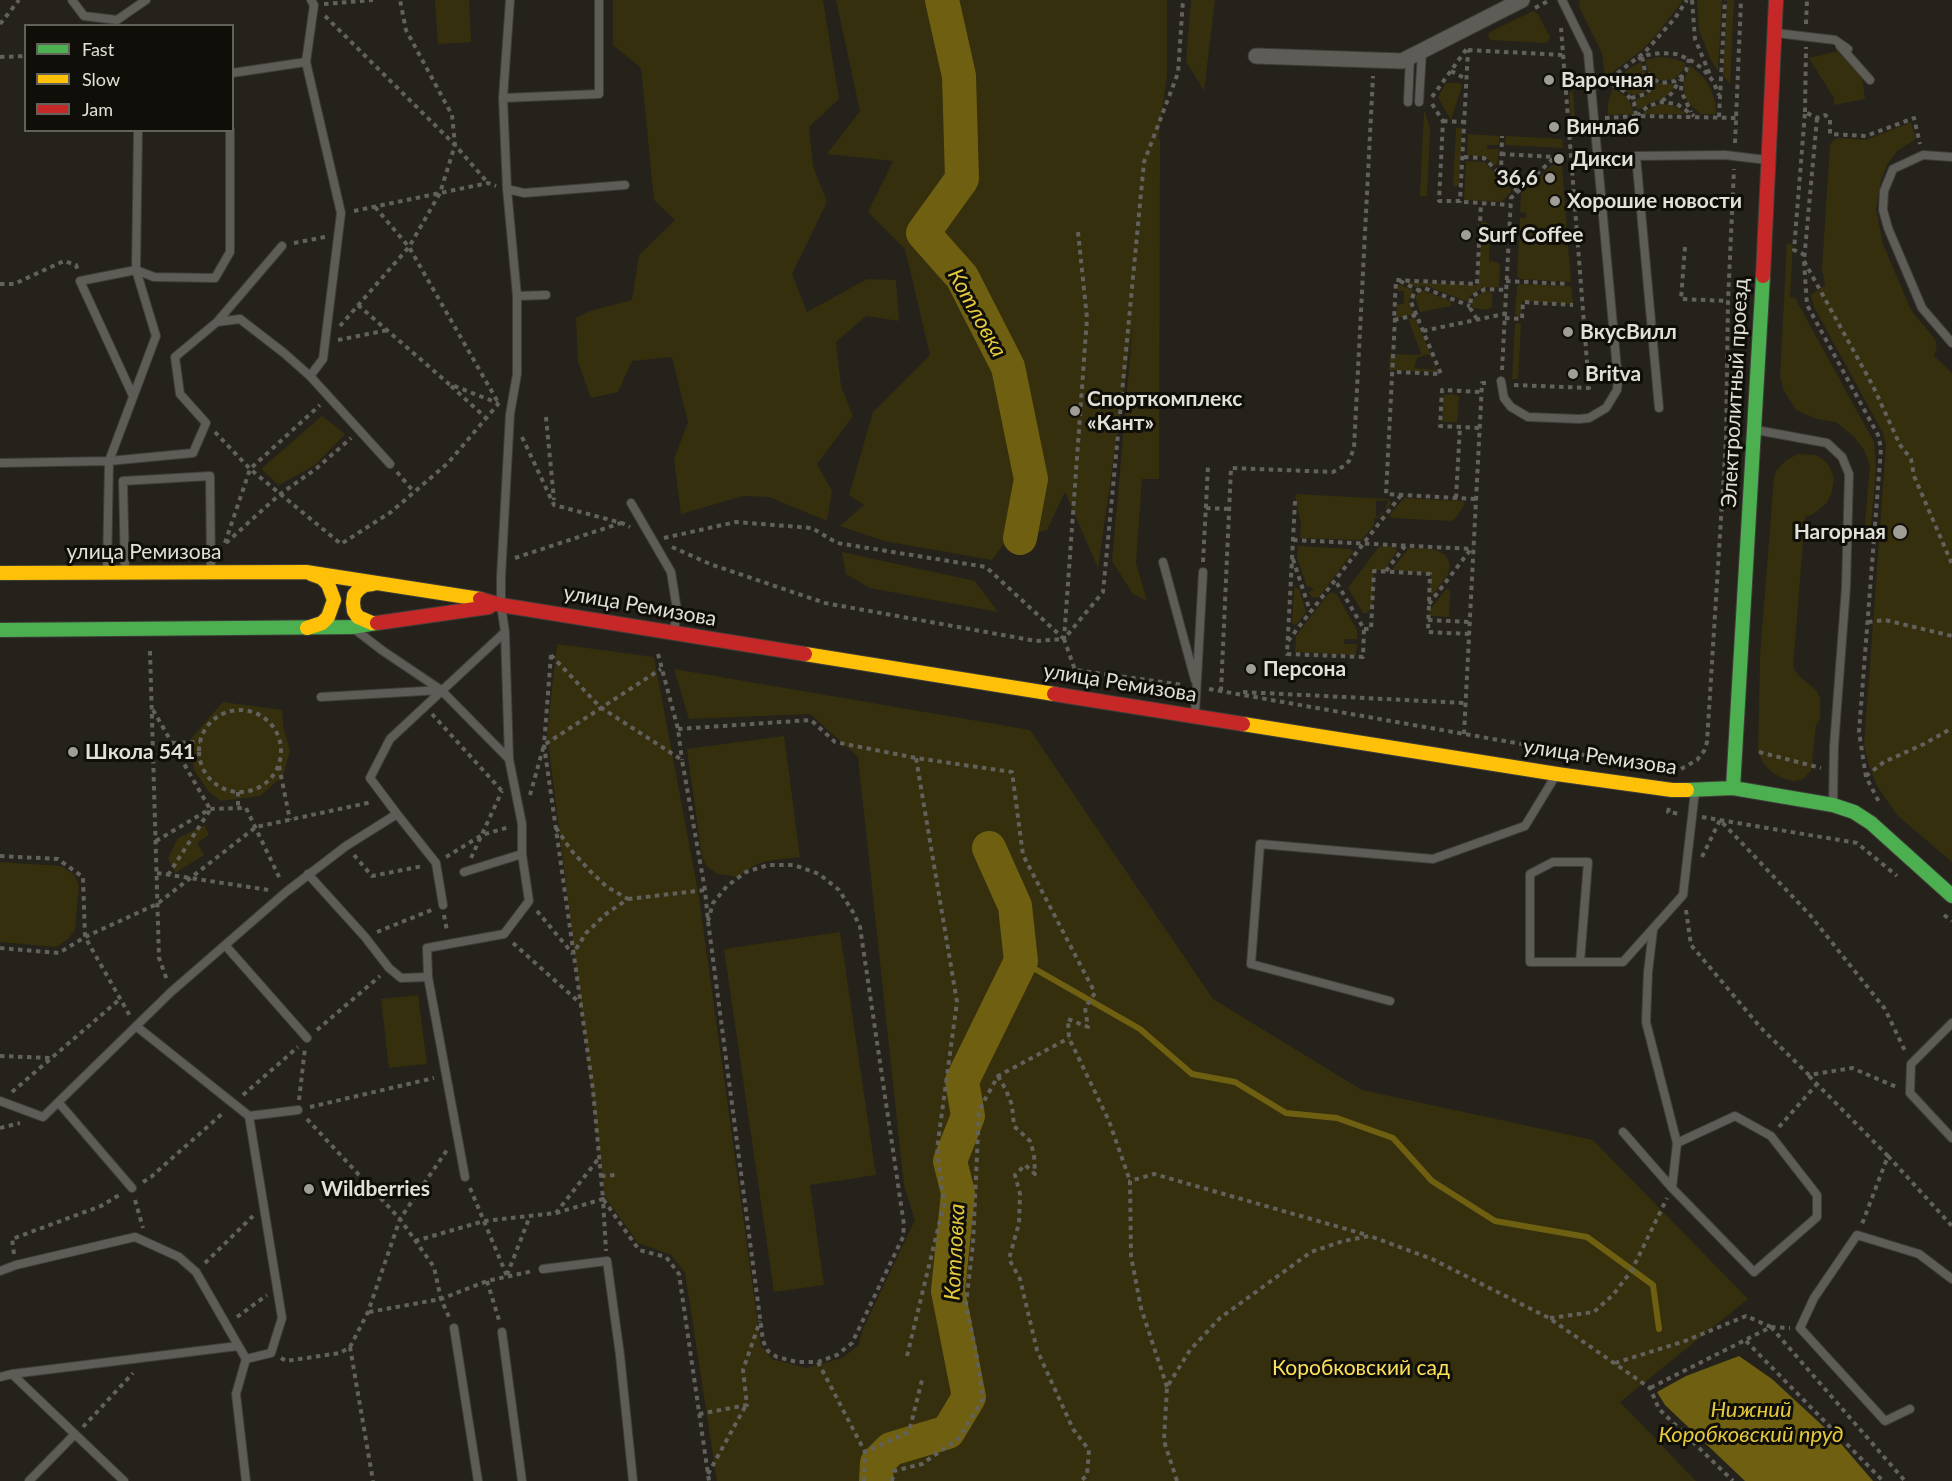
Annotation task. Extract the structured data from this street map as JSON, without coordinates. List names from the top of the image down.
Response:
{
  "streets": {
    "street": ["Электролитный проезд", "улица Ремизова"]
  },
  "crossings": [
    ["Электролитный проезд", "улица Ремизова"]
  ],
  "water": ["Котловка", "Нижний Коробковский пруд"],
  "parks": ["Коробковский сад"],
  "places": [
    "Варочная",
    "Винлаб",
    "Дикси",
    "36,6",
    "Хорошие новости",
    "Surf Coffee",
    "ВкусВилл",
    "Britva",
    "Спорткомплекс «Кант»",
    "Нагорная",
    "Персона",
    "Школа 541",
    "Wildberries"
  ],
  "legend": ["Fast", "Slow", "Jam"]
}
